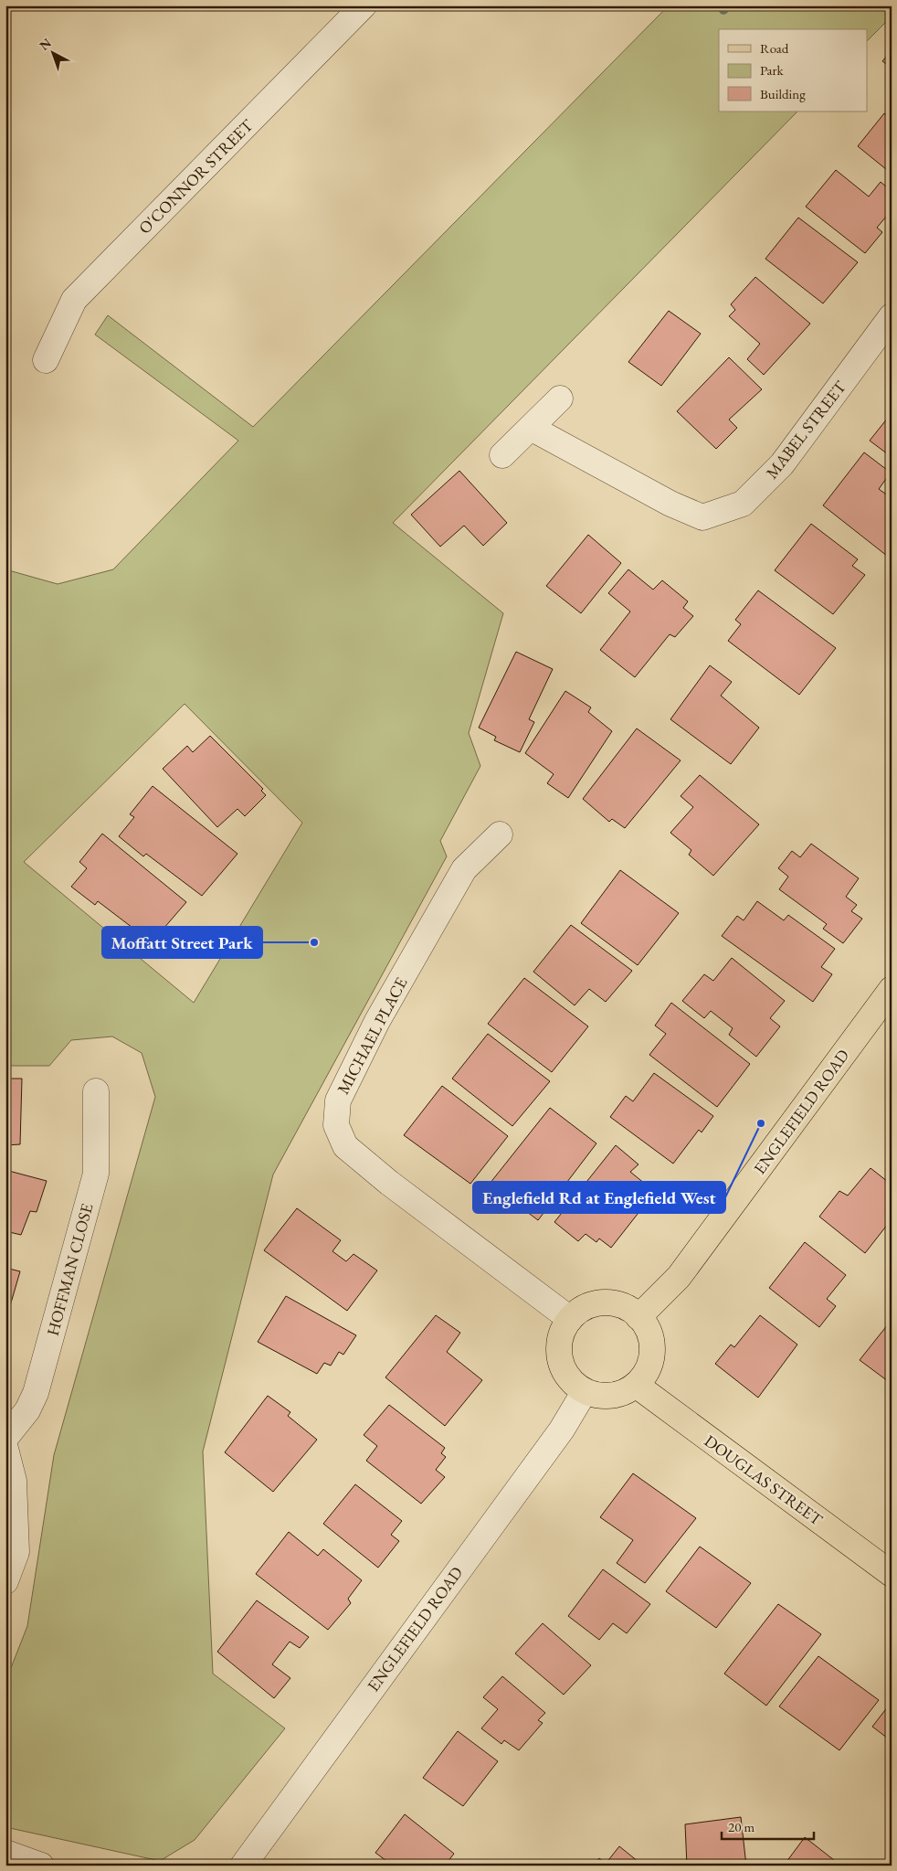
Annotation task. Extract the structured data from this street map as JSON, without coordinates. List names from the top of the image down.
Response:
{
  "streets": {
    "main road": ["ENGLEFIELD ROAD", "DOUGLAS STREET"],
    "street": [
      "O'CONNOR STREET",
      "MABEL STREET",
      "MICHAEL PLACE",
      "HOFFMAN CLOSE"
    ]
  },
  "crossings": [
    ["MICHAEL PLACE", "ENGLEFIELD ROAD"],
    ["MICHAEL PLACE", "DOUGLAS STREET"],
    ["ENGLEFIELD ROAD", "DOUGLAS STREET"]
  ],
  "places": ["Moffatt Street Park", "Englefield Rd at Englefield West"],
  "legend": ["Road", "Park", "Building"],
  "scale_bar": "20 m",
  "north": "top left"
}
